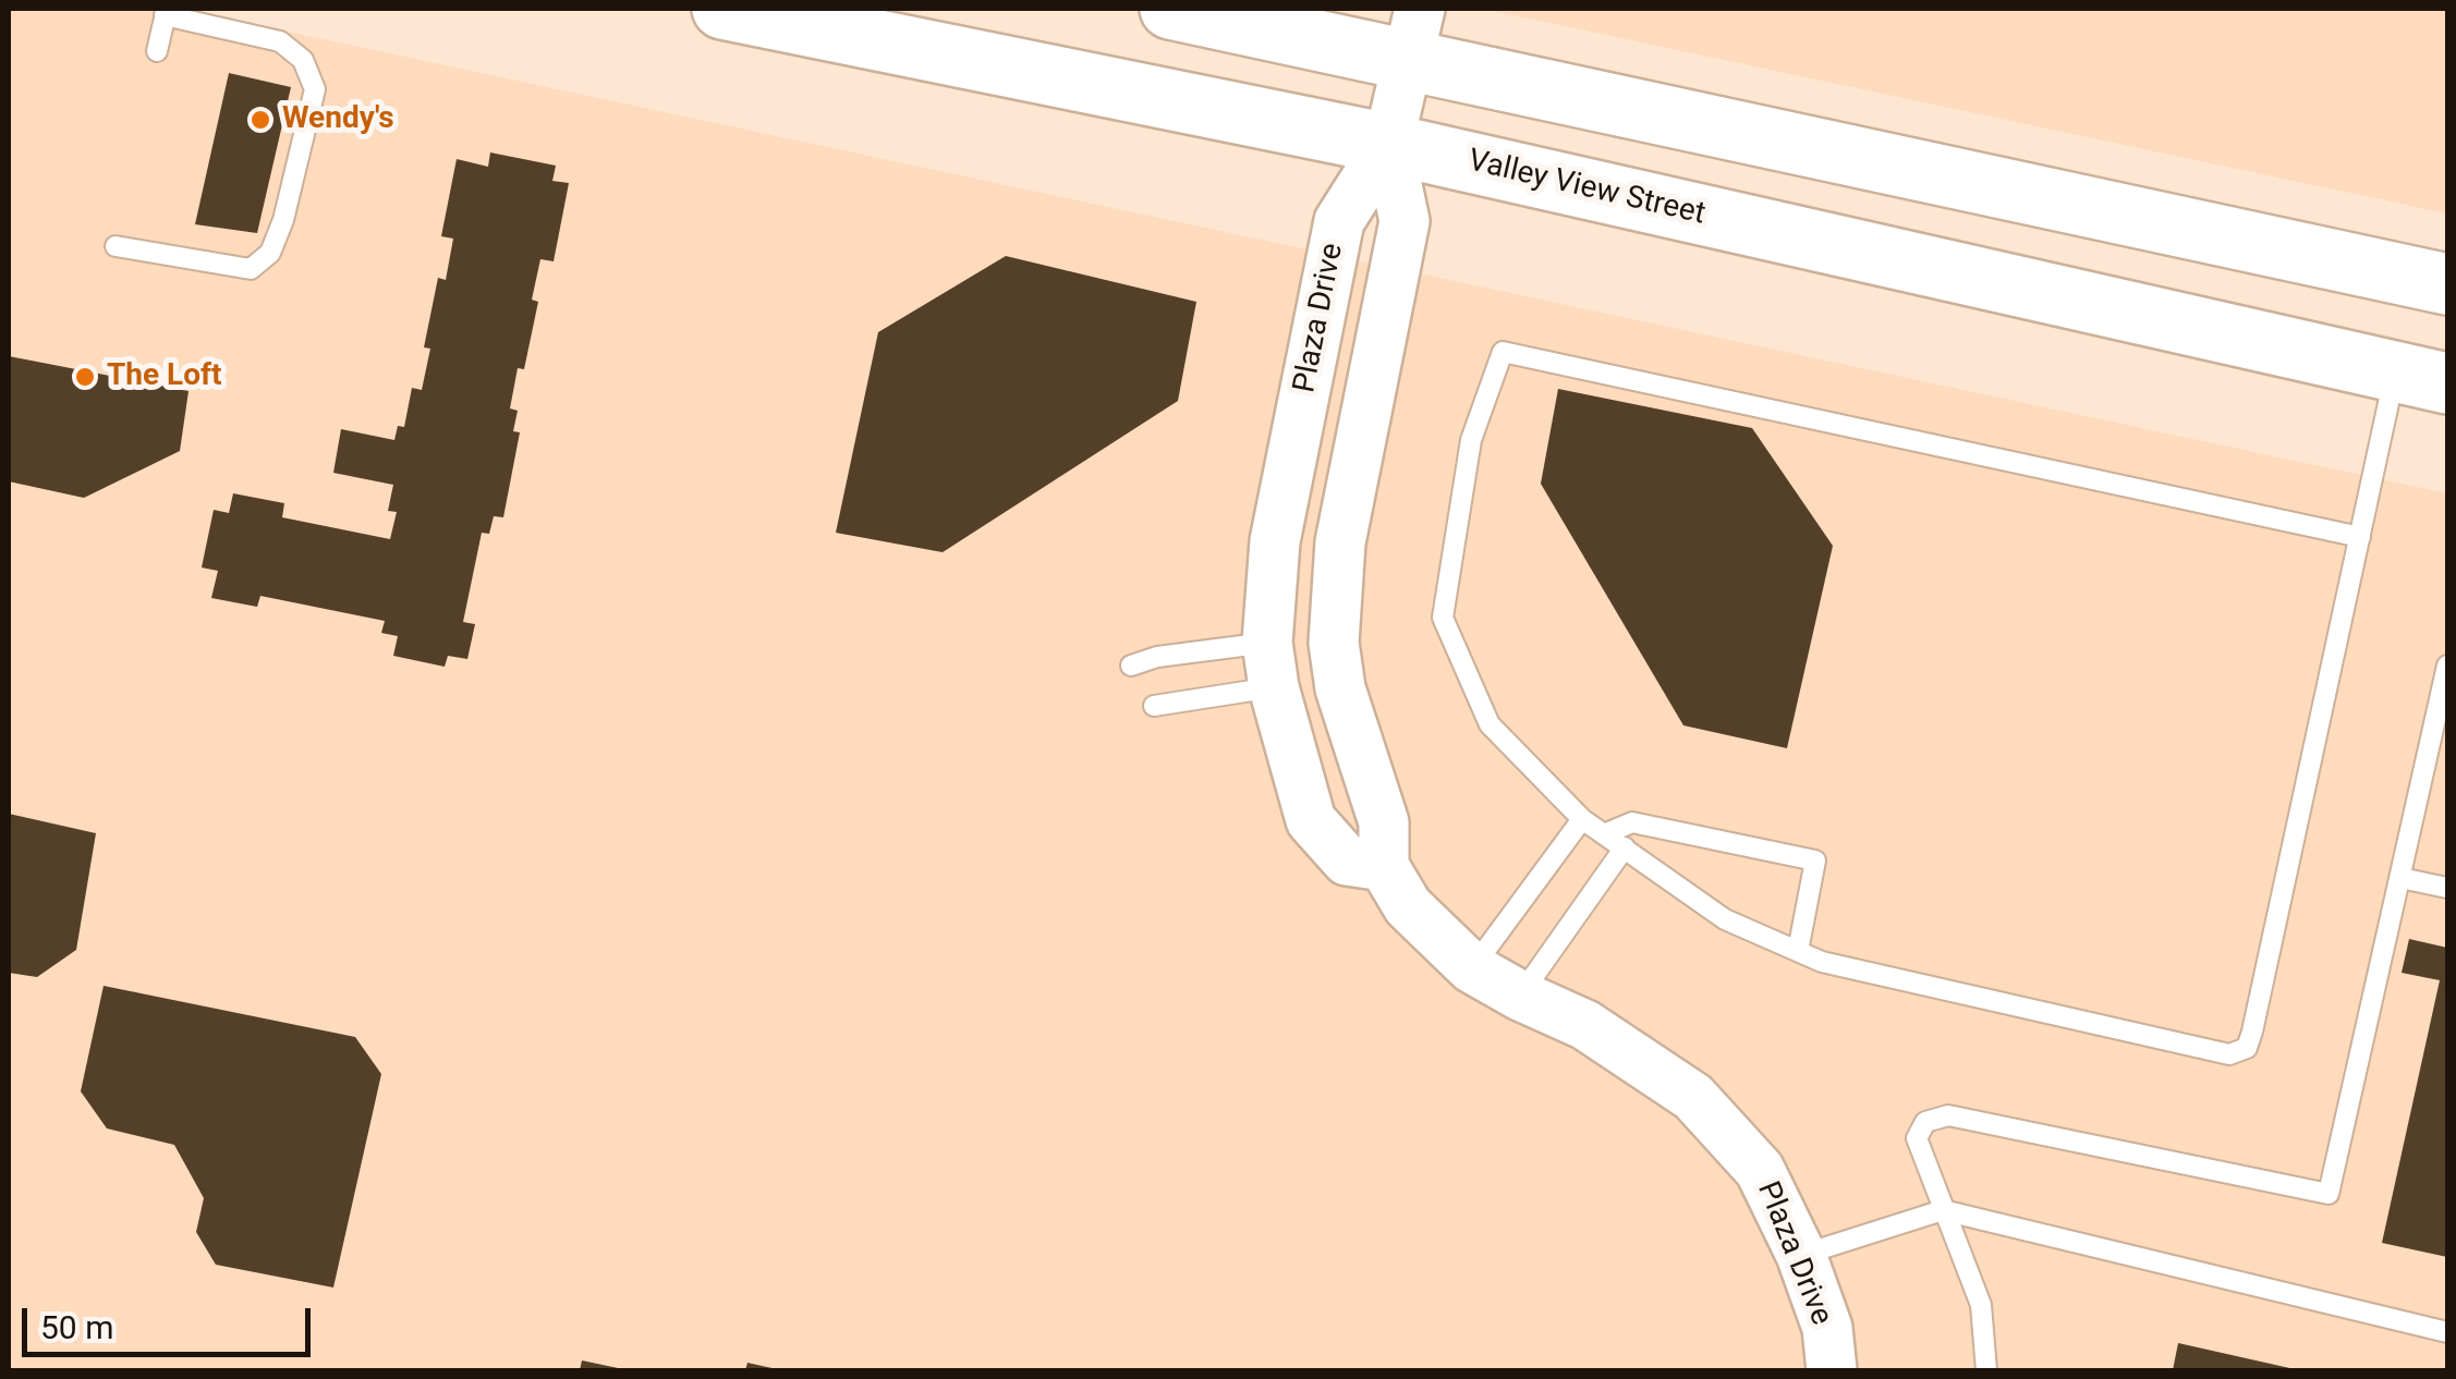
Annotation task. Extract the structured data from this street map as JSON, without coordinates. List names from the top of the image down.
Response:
{
  "streets": {
    "main road": ["Valley View Street"],
    "street": ["Plaza Drive"]
  },
  "crossings": [
    ["Valley View Street", "Plaza Drive"]
  ],
  "places": ["Wendy's", "The Loft"],
  "scale_bar": "50 m"
}
